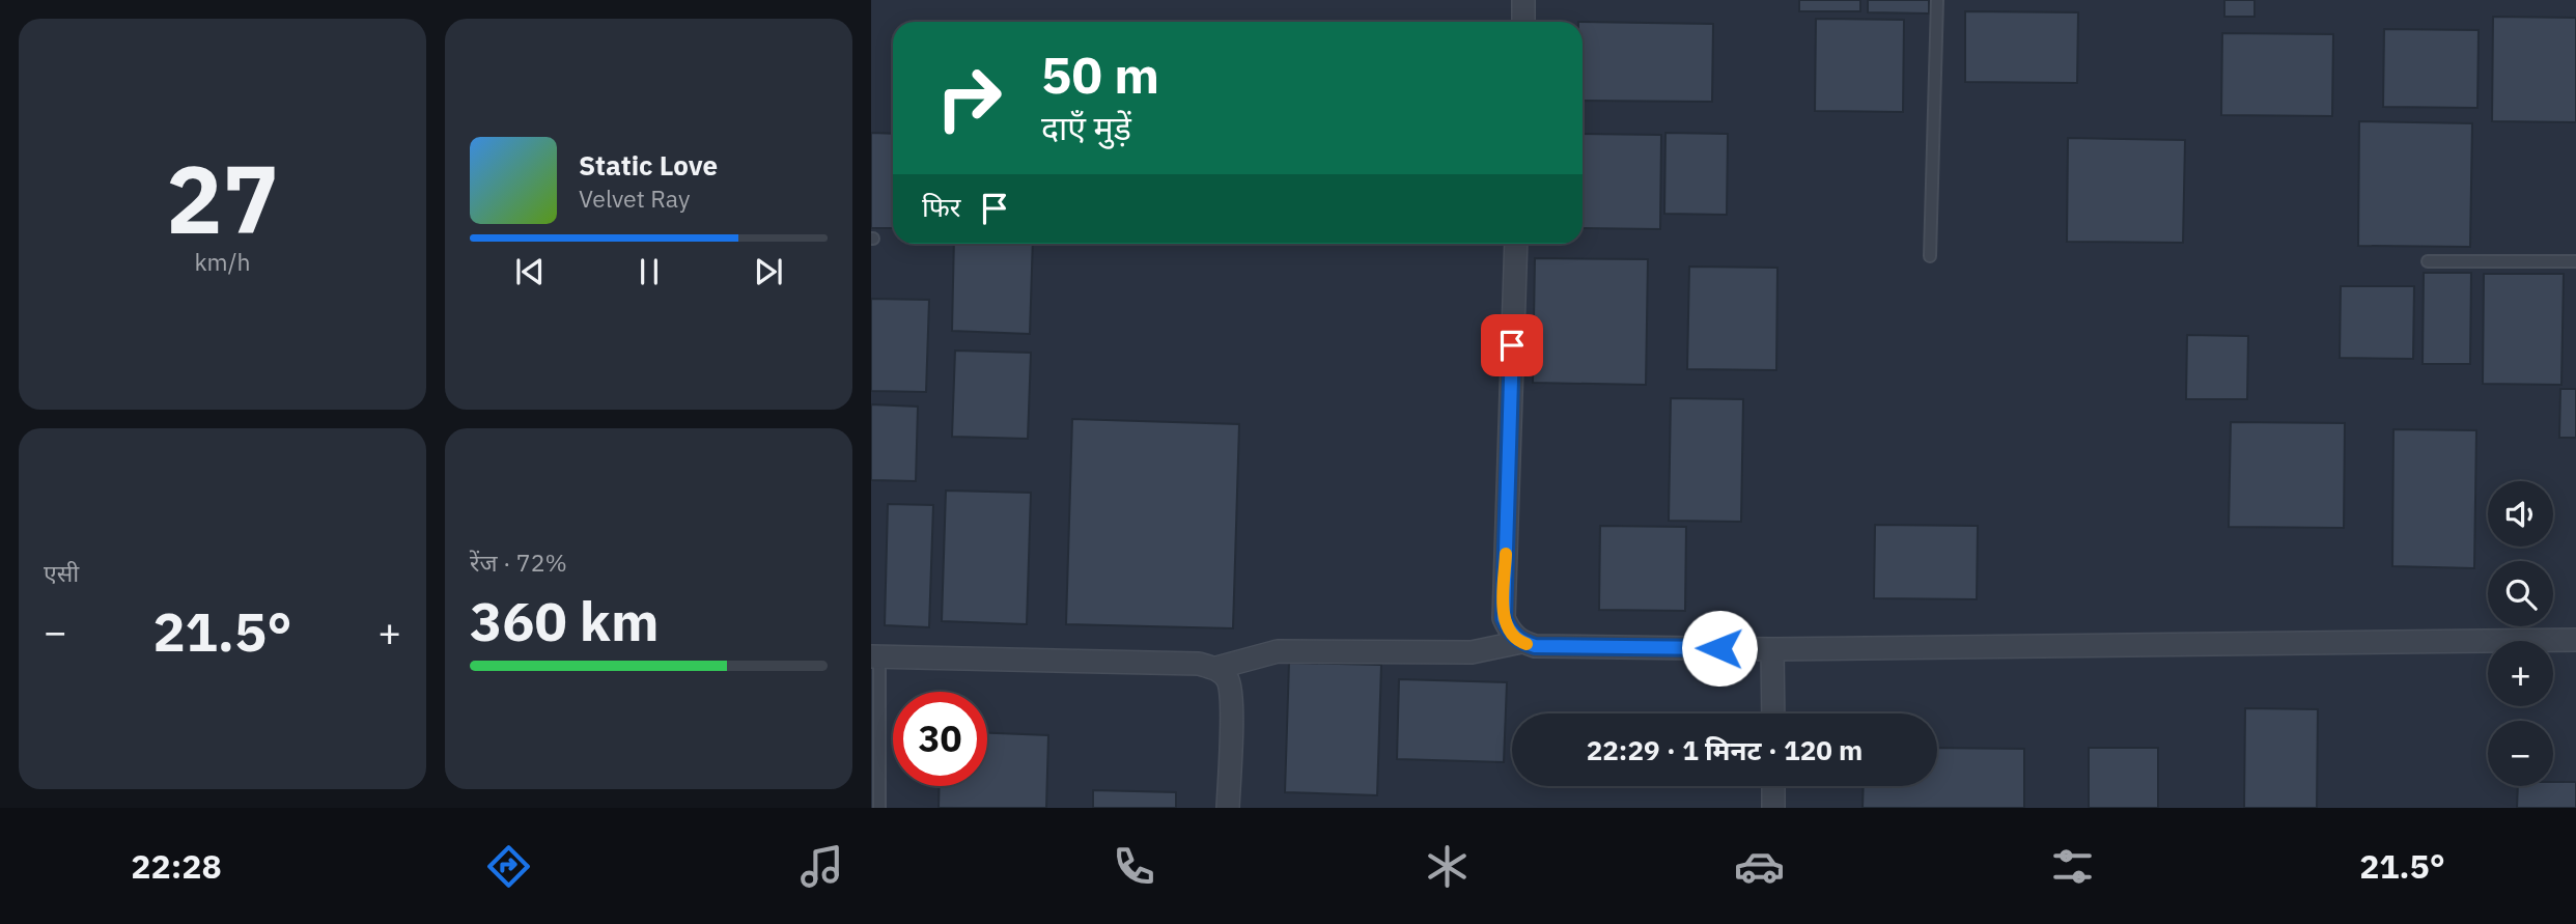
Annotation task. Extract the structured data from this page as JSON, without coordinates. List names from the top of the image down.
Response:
{
  "page": {
    "tile": [
      ["27", "km/h"],
      "एसी",
      ["रेंज · 72%", "360 km"]
    ],
    "turn": ["50 m", "दाएँ मुड़ें"],
    "song": ["Static Love", "Velvet Ray"],
    "then": "फिर",
    "map_buttons": ["+", "−"],
    "heat": ["−", "21.5°", "+"],
    "limit": "30",
    "trip": "22:29 · 1 मिनट · 120 m",
    "tabs": ["22:28", "21.5°"]
  }
}
